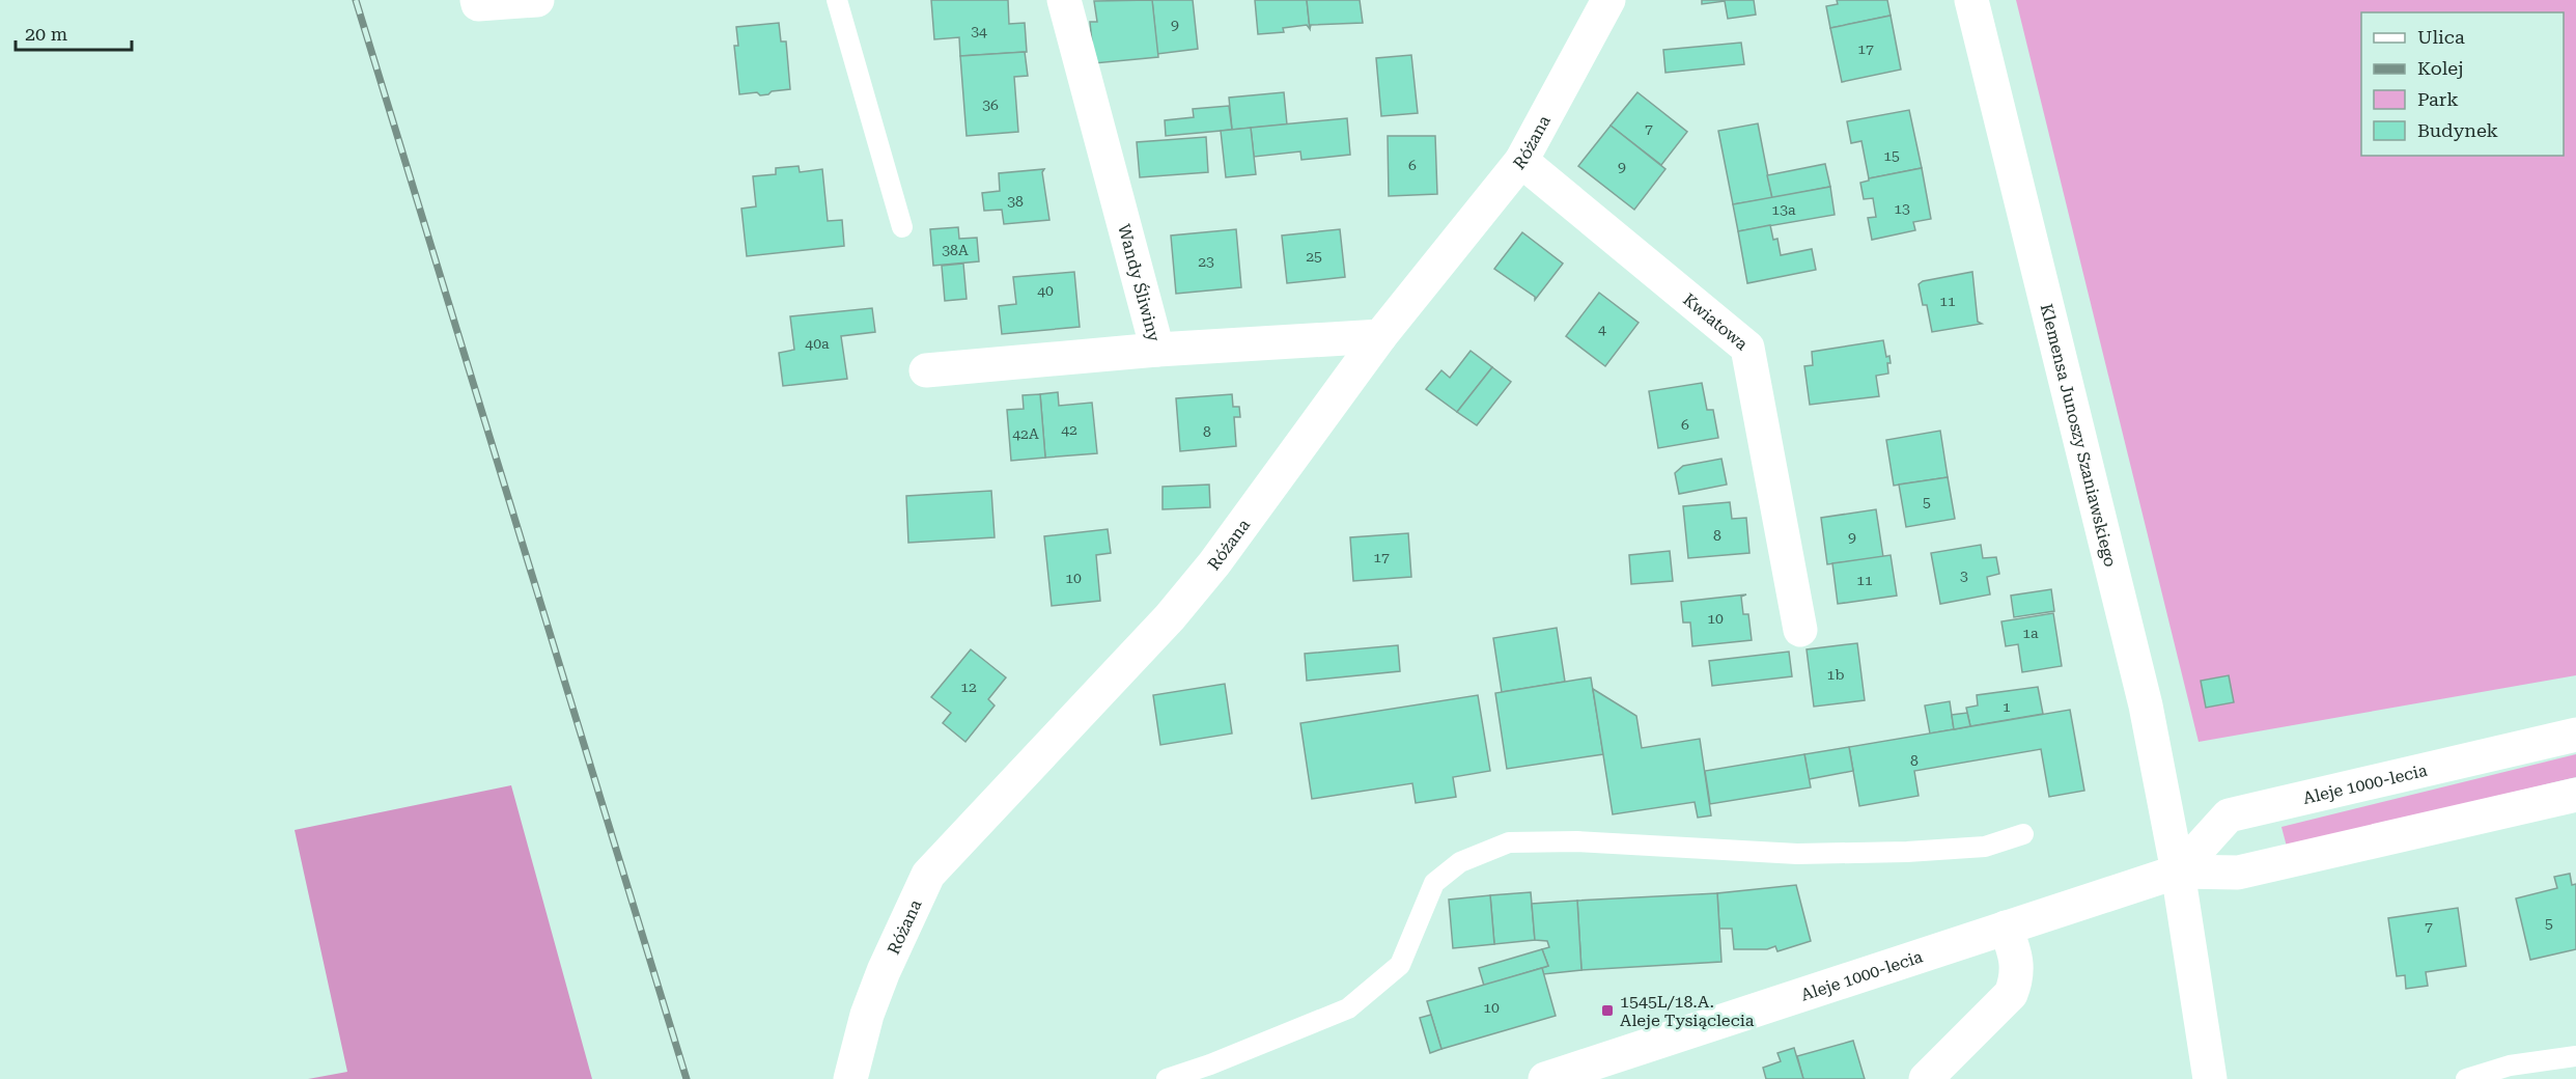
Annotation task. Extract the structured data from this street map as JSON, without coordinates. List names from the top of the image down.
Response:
{
  "streets": {
    "street": [
      "Różana",
      "Wandy Śliwiny",
      "Kwiatowa",
      "Klemensa Junoszy Szaniawskiego",
      "Aleje 1000-lecia"
    ]
  },
  "crossings": [
    ["Różana", "Wandy Śliwiny"],
    ["Różana", "Kwiatowa"],
    ["Klemensa Junoszy Szaniawskiego", "Aleje 1000-lecia"]
  ],
  "places": {
    "transit": ["1545L/18.A. Aleje Tysiąclecia"]
  },
  "house_numbers": [
    "9",
    "34",
    "17",
    "36",
    "7",
    "15",
    "6",
    "9",
    "38",
    "13",
    "13a",
    "38A",
    "25",
    "23",
    "40",
    "11",
    "4",
    "40a",
    "6",
    "42",
    "8",
    "42A",
    "5",
    "8",
    "9",
    "17",
    "3",
    "10",
    "11",
    "10",
    "1a",
    "1b",
    "12",
    "1",
    "8",
    "5",
    "7",
    "10"
  ],
  "legend": [
    "Ulica",
    "Kolej",
    "Park",
    "Budynek"
  ],
  "scale_bar": "20 m"
}
